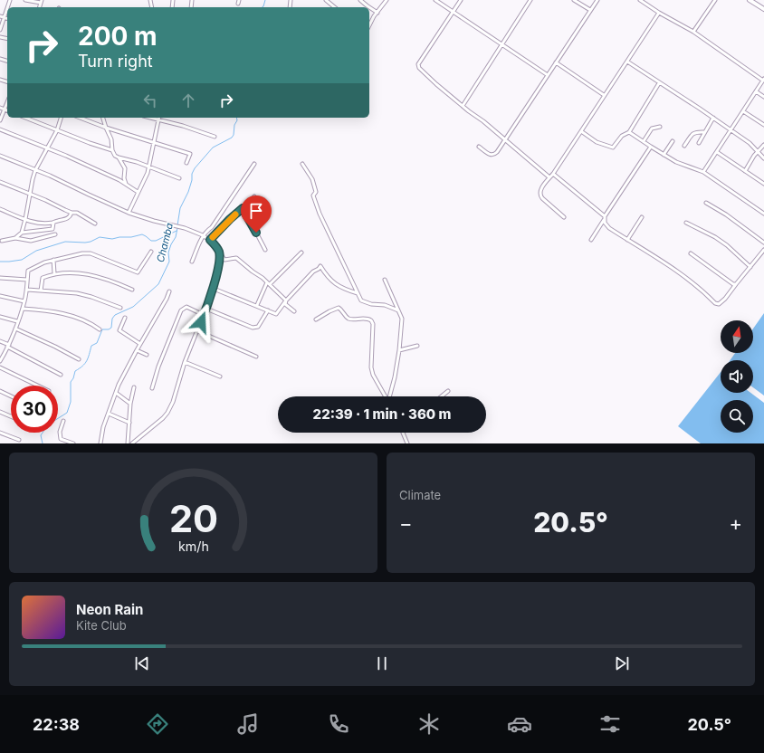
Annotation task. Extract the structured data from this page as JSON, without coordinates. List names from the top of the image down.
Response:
{
  "water": ["Chamba"],
  "north": "top",
  "page": {
    "turn": ["200 m", "Turn right"],
    "limit": "30",
    "trip": "22:39 · 1 min · 360 m",
    "tile": "Climate",
    "heat": ["−", "20.5°", "+"],
    "song": ["Neon Rain", "Kite Club"],
    "tabs": ["22:38", "20.5°"],
    "gauge": ["20", "km/h"]
  }
}
